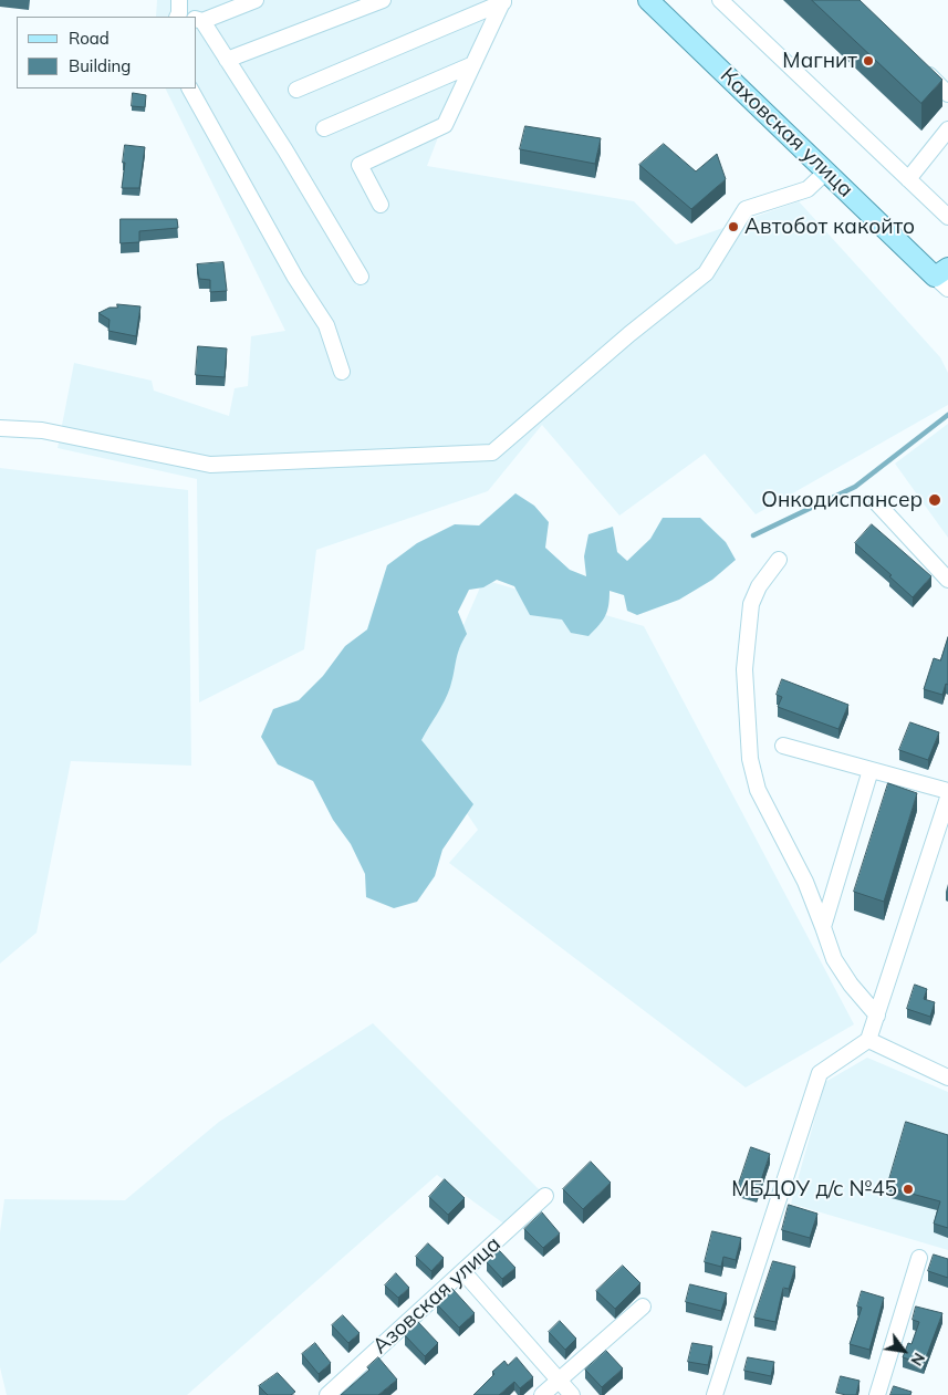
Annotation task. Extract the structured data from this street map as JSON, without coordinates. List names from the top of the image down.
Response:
{
  "streets": {
    "main road": ["Каховская улица"],
    "street": ["Азовская улица"]
  },
  "places": [
    "Магнит",
    "Автобот какойто",
    "Онкодиспансер",
    "МБДОУ д/с №45"
  ],
  "legend": ["Road", "Building"],
  "north": "bottom right"
}
